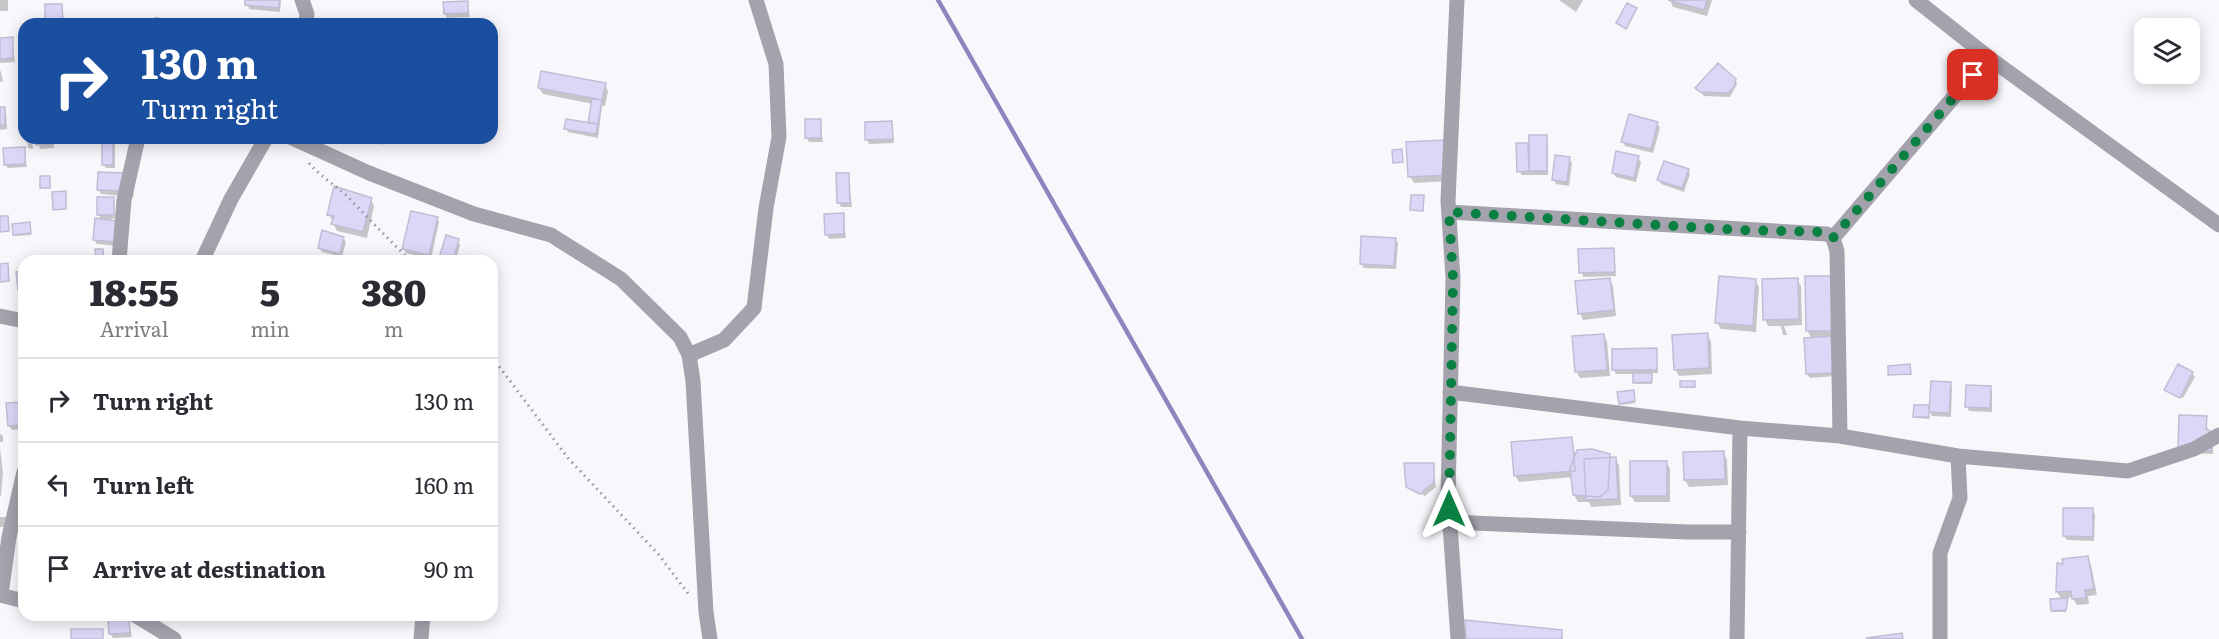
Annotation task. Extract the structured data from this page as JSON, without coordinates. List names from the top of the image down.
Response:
{
  "page": {
    "turn": ["130 m", "Turn right"],
    "eta": [
      "18:55",
      "Arrival",
      "5",
      "min",
      "380",
      "m"
    ],
    "list": [
      {
        "name": "Turn right",
        "value": "130 m"
      },
      {
        "name": "Turn left",
        "value": "160 m"
      },
      {
        "name": "Arrive at destination",
        "value": "90 m"
      }
    ]
  }
}
